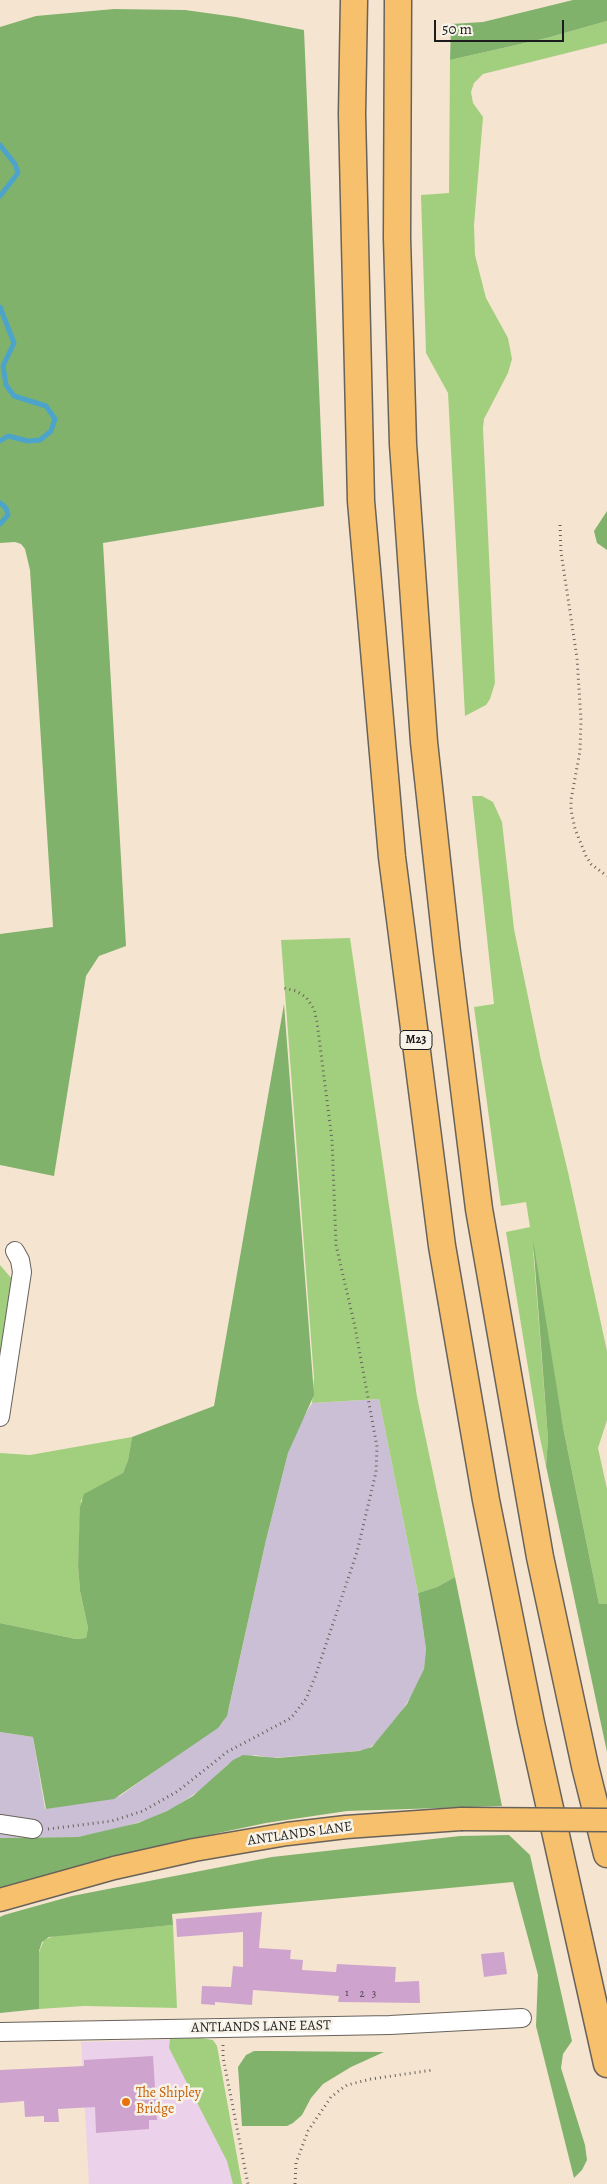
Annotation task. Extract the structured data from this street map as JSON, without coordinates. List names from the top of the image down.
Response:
{
  "streets": {
    "highway": ["M23"],
    "main road": ["ANTLANDS LANE"],
    "street": ["ANTLANDS LANE EAST"]
  },
  "places": ["The Shipley Bridge"],
  "house_numbers": ["1", "2", "3"],
  "scale_bar": "50 m"
}
